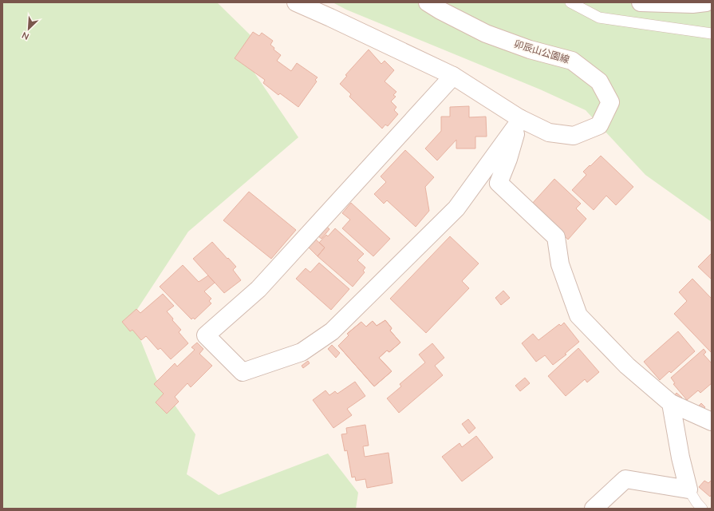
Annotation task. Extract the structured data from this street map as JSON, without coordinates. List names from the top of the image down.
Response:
{
  "streets": {
    "street": ["卯辰山公園線"]
  },
  "north": "bottom left"
}
